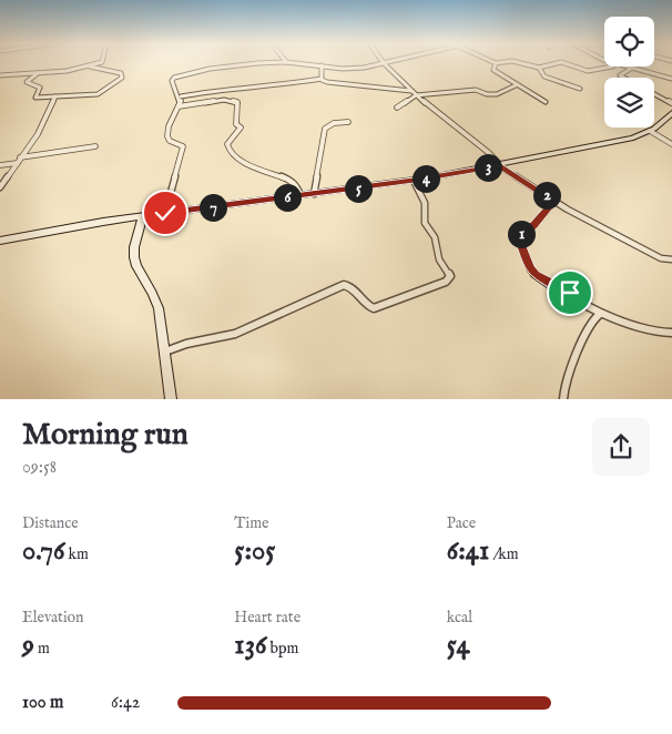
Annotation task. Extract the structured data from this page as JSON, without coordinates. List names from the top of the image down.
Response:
{
  "page": {
    "pins": [
      "3",
      "4",
      "5",
      "2",
      "6",
      "7",
      "1"
    ],
    "heading": ["Morning run", "09:58"],
    "stats": [
      ["Distance", "0.76 km"],
      ["Time", "5:05"],
      ["Pace", "6:41 /km"],
      ["Elevation", "9 m"],
      ["Heart rate", "136 bpm"],
      ["kcal", "54"]
    ],
    "list": [
      {
        "name": "100 m",
        "note": "6:42"
      }
    ]
  }
}
